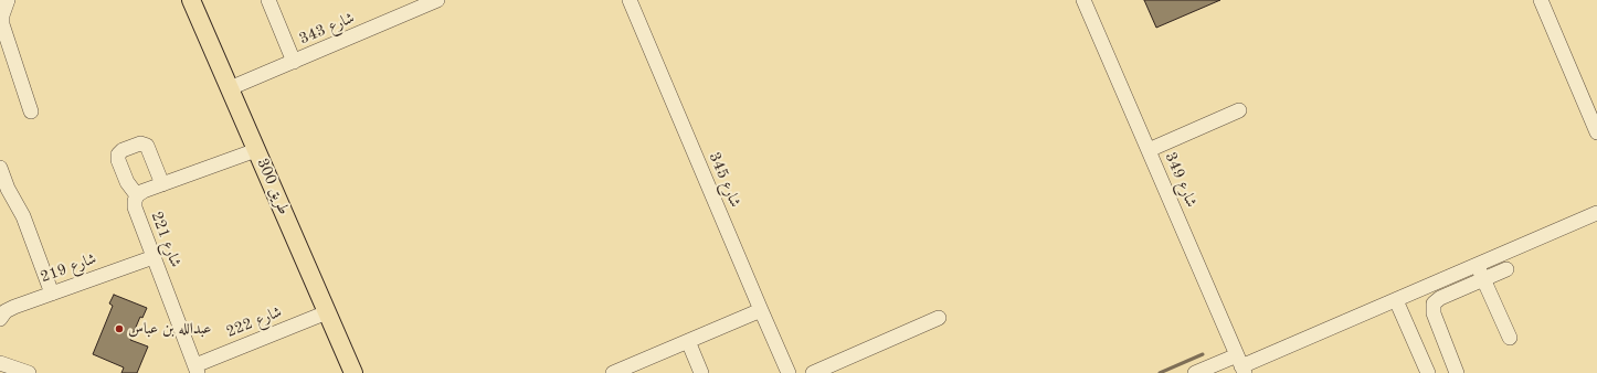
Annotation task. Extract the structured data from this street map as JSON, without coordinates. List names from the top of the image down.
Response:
{
  "streets": {
    "main road": ["طريق 300"],
    "street": [
      "شارع 343",
      "شارع 345",
      "شارع 349",
      "شارع 221",
      "شارع 219",
      "شارع 222"
    ]
  },
  "crossings": [
    ["شارع 343", "طريق 300"],
    ["طريق 300", "شارع 221"],
    ["طريق 300", "شارع 222"],
    ["شارع 221", "شارع 219"],
    ["شارع 221", "شارع 222"]
  ],
  "places": ["عبدالله بن عباس"]
}
